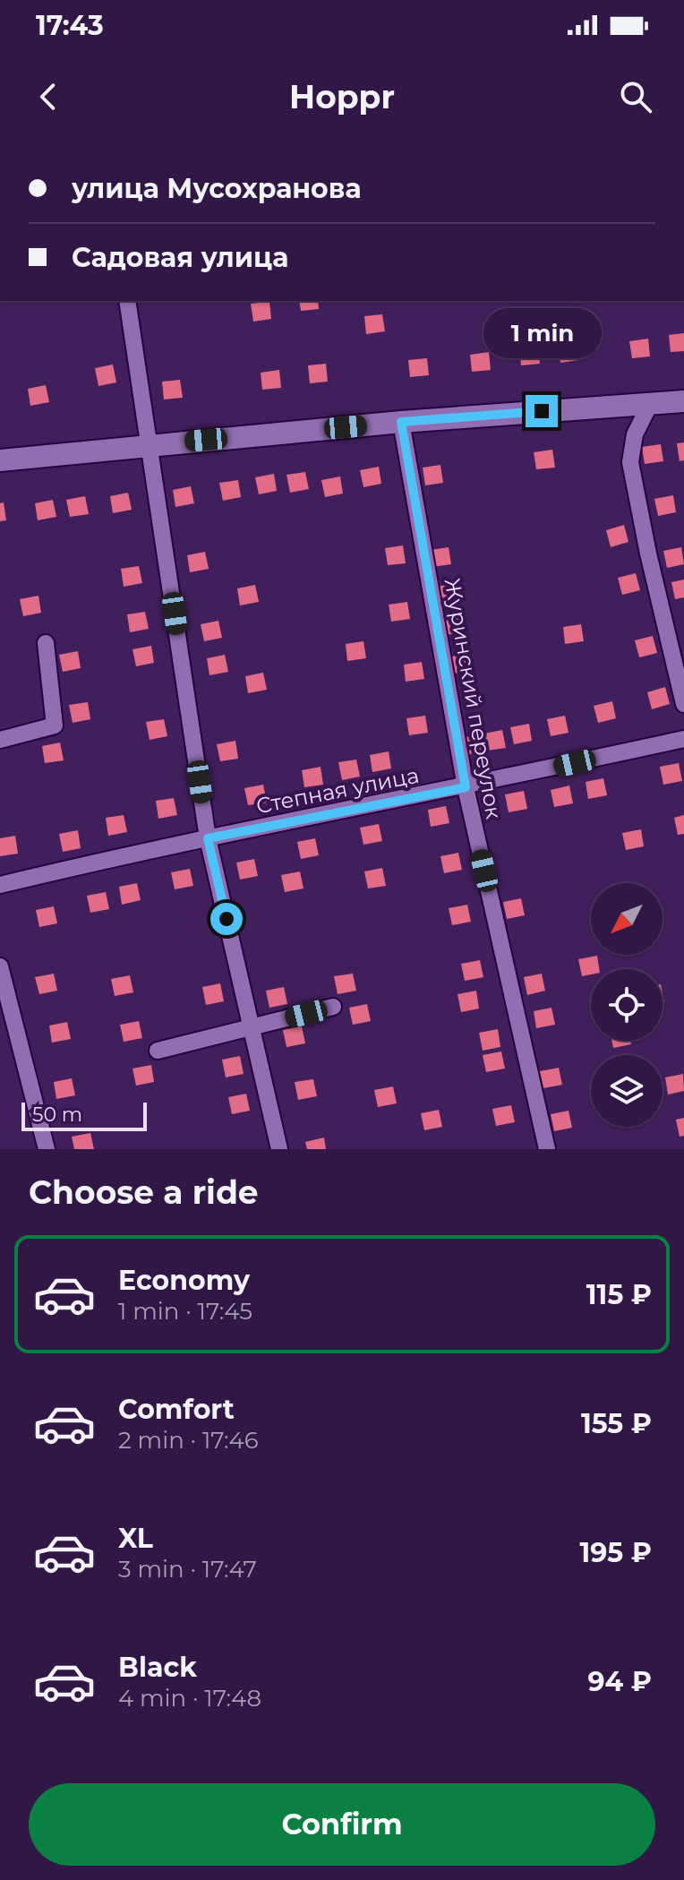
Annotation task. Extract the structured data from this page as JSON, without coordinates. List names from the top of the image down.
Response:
{
  "streets": {
    "street": ["Журинский переулок", "Степная улица"]
  },
  "crossings": [
    ["Журинский переулок", "Степная улица"]
  ],
  "scale_bar": "50 m",
  "north": "bottom left",
  "page": {
    "status": "17:43",
    "header": "Hoppr",
    "banner": ["улица Мусохранова", "Садовая улица"],
    "bubble": "1 min",
    "scale": "50 m",
    "heading": "Choose a ride",
    "list": [
      {
        "name": "Economy",
        "note": "1 min · 17:45",
        "value": "115 ₽"
      },
      {
        "name": "Comfort",
        "note": "2 min · 17:46",
        "value": "155 ₽"
      },
      {
        "name": "XL",
        "note": "3 min · 17:47",
        "value": "195 ₽"
      },
      {
        "name": "Black",
        "note": "4 min · 17:48",
        "value": "94 ₽"
      }
    ],
    "buttons": "Confirm"
  }
}
